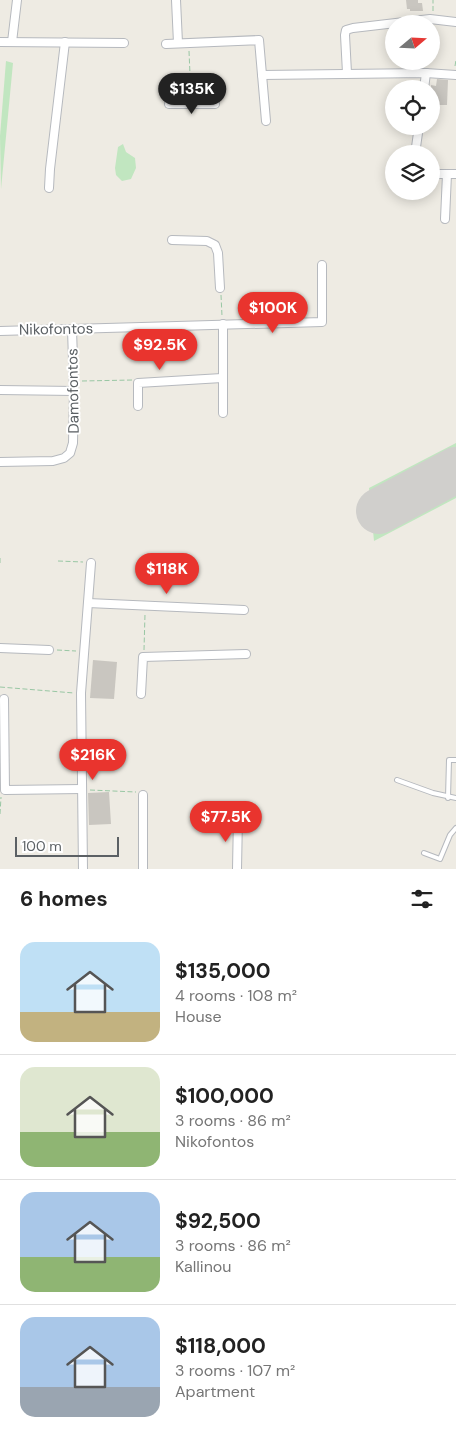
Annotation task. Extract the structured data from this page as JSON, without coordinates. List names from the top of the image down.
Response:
{
  "streets": {
    "street": ["Nikofontos", "Damofontos"]
  },
  "crossings": [
    ["Nikofontos", "Damofontos"]
  ],
  "scale_bar": "100 m",
  "north": "right",
  "page": {
    "price": [
      "$135K",
      "$100K",
      "$92.5K",
      "$118K",
      "$216K",
      "$77.5K"
    ],
    "scale": "100 m",
    "heading": "6 homes",
    "list": [
      {
        "name": "$135,000",
        "note": "4 rooms · 108 m² · House"
      },
      {
        "name": "$100,000",
        "note": "3 rooms · 86 m² · Nikofontos"
      },
      {
        "name": "$92,500",
        "note": "3 rooms · 86 m² · Kallinou"
      },
      {
        "name": "$118,000",
        "note": "3 rooms · 107 m² · Apartment"
      }
    ]
  }
}
